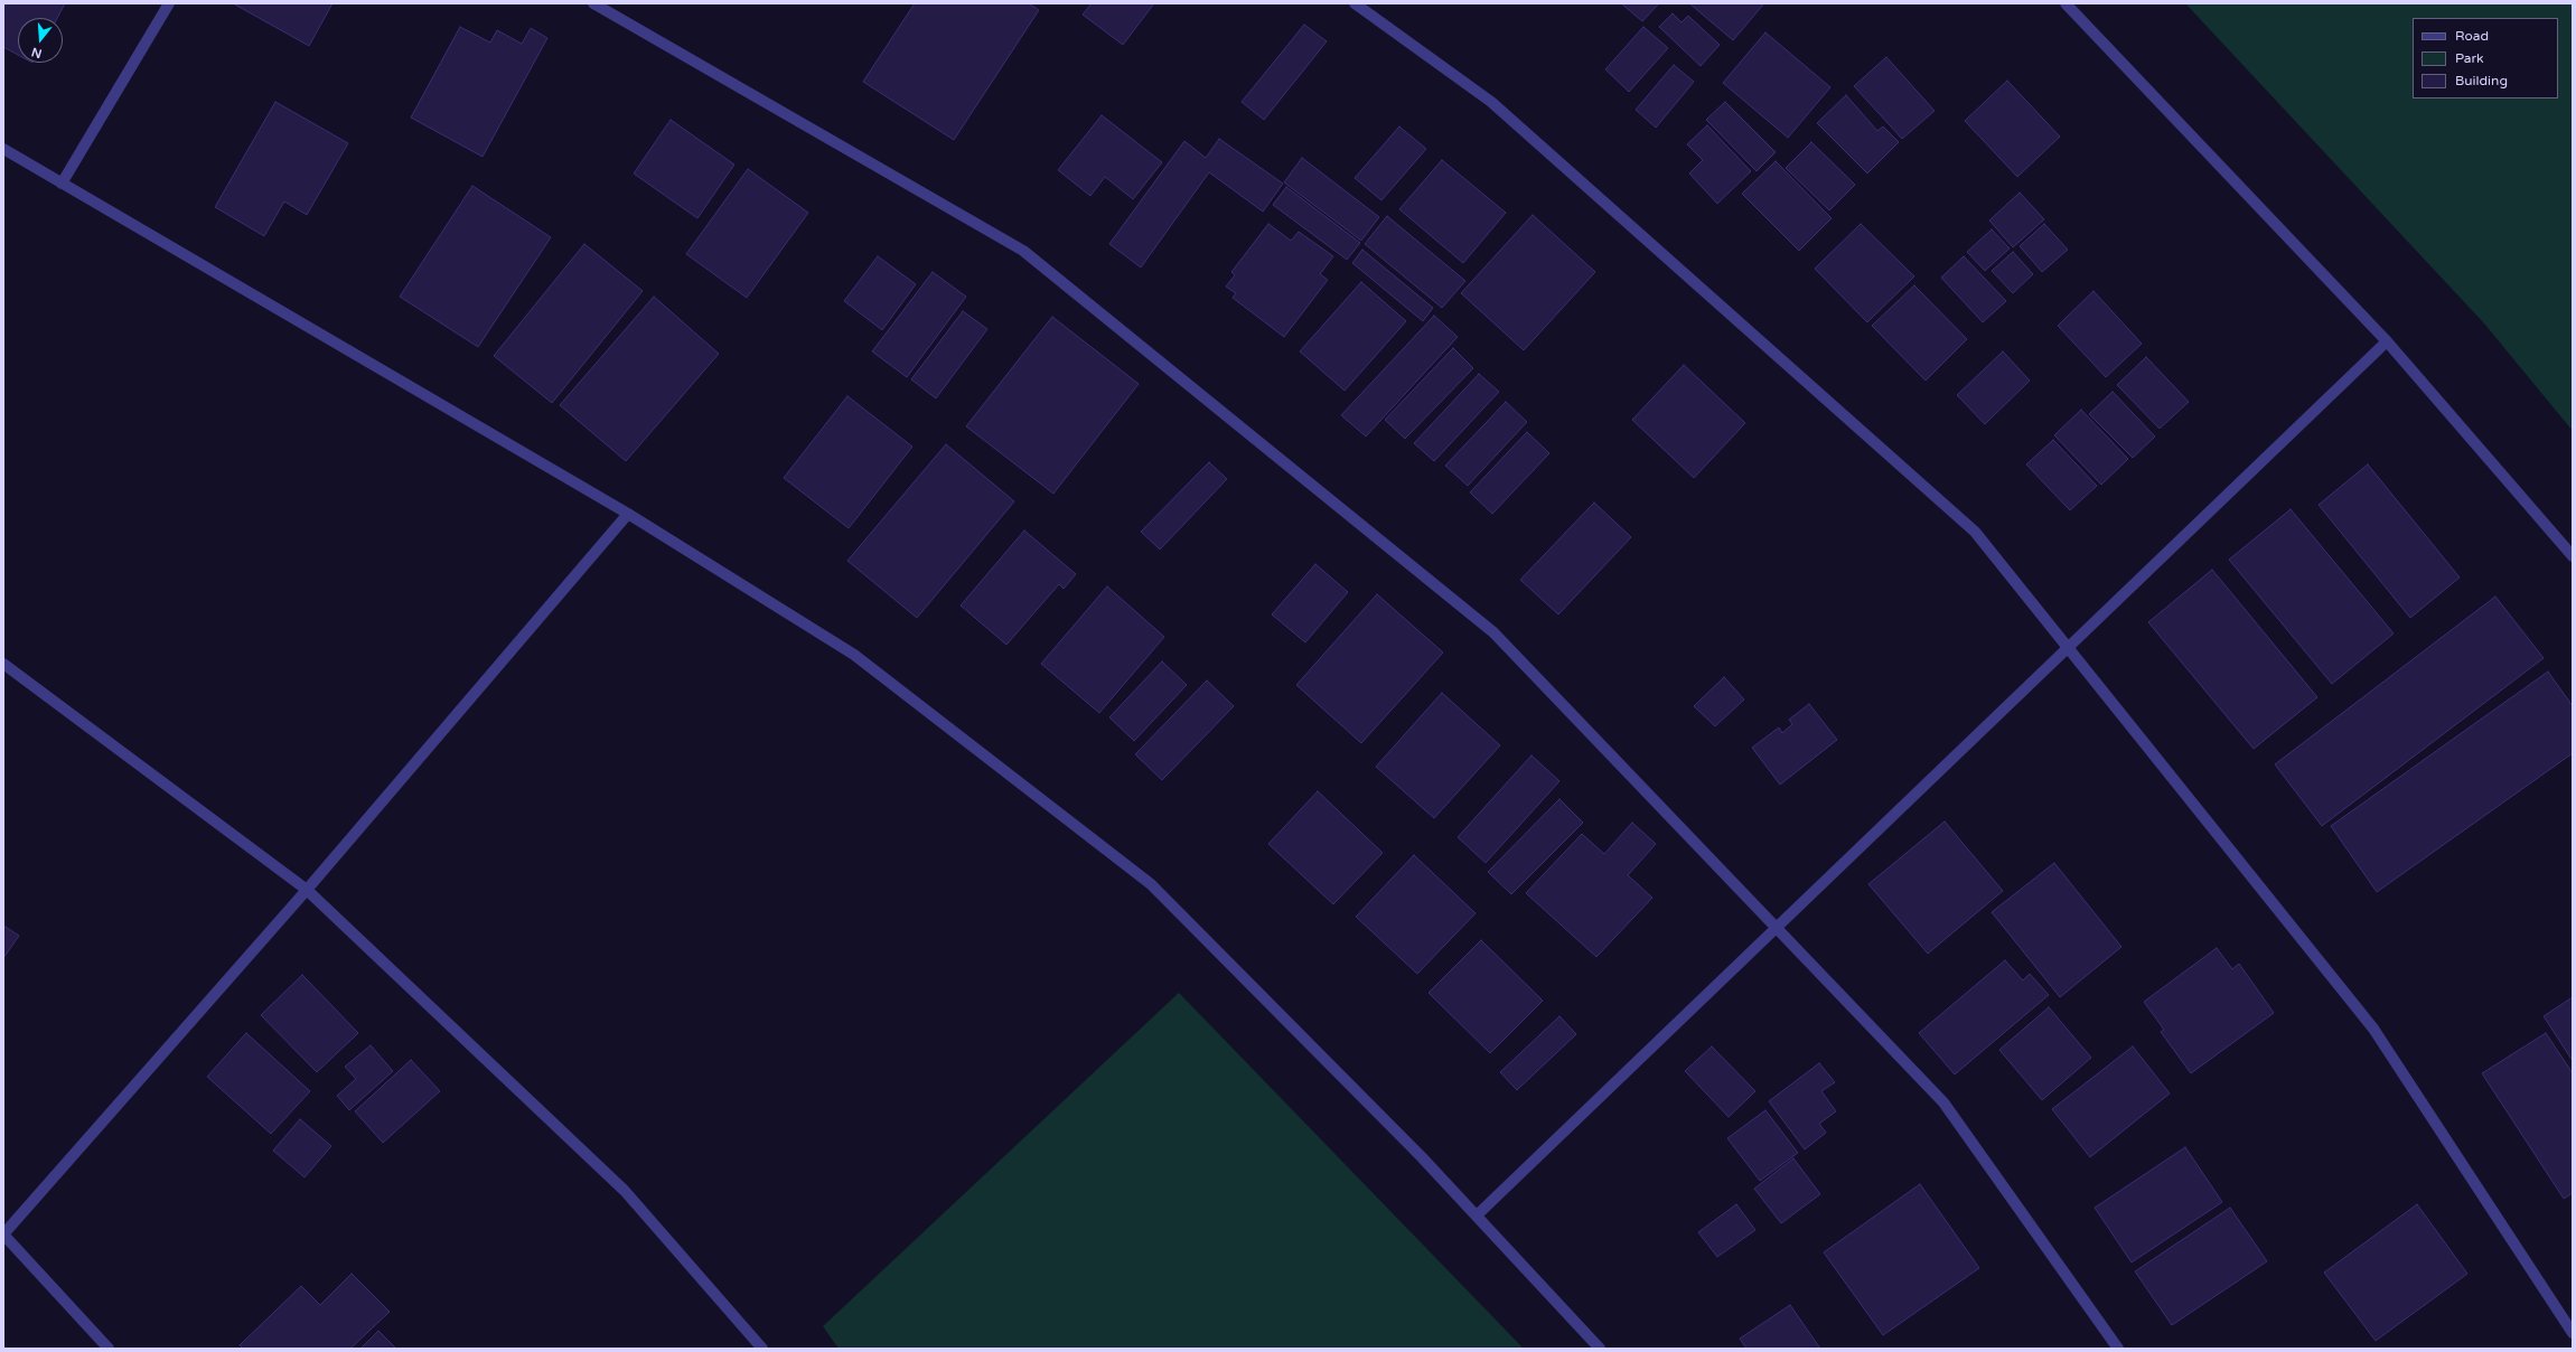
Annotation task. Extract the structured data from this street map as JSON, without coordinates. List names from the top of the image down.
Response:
{
  "legend": ["Road", "Park", "Building"],
  "north": "bottom"
}
